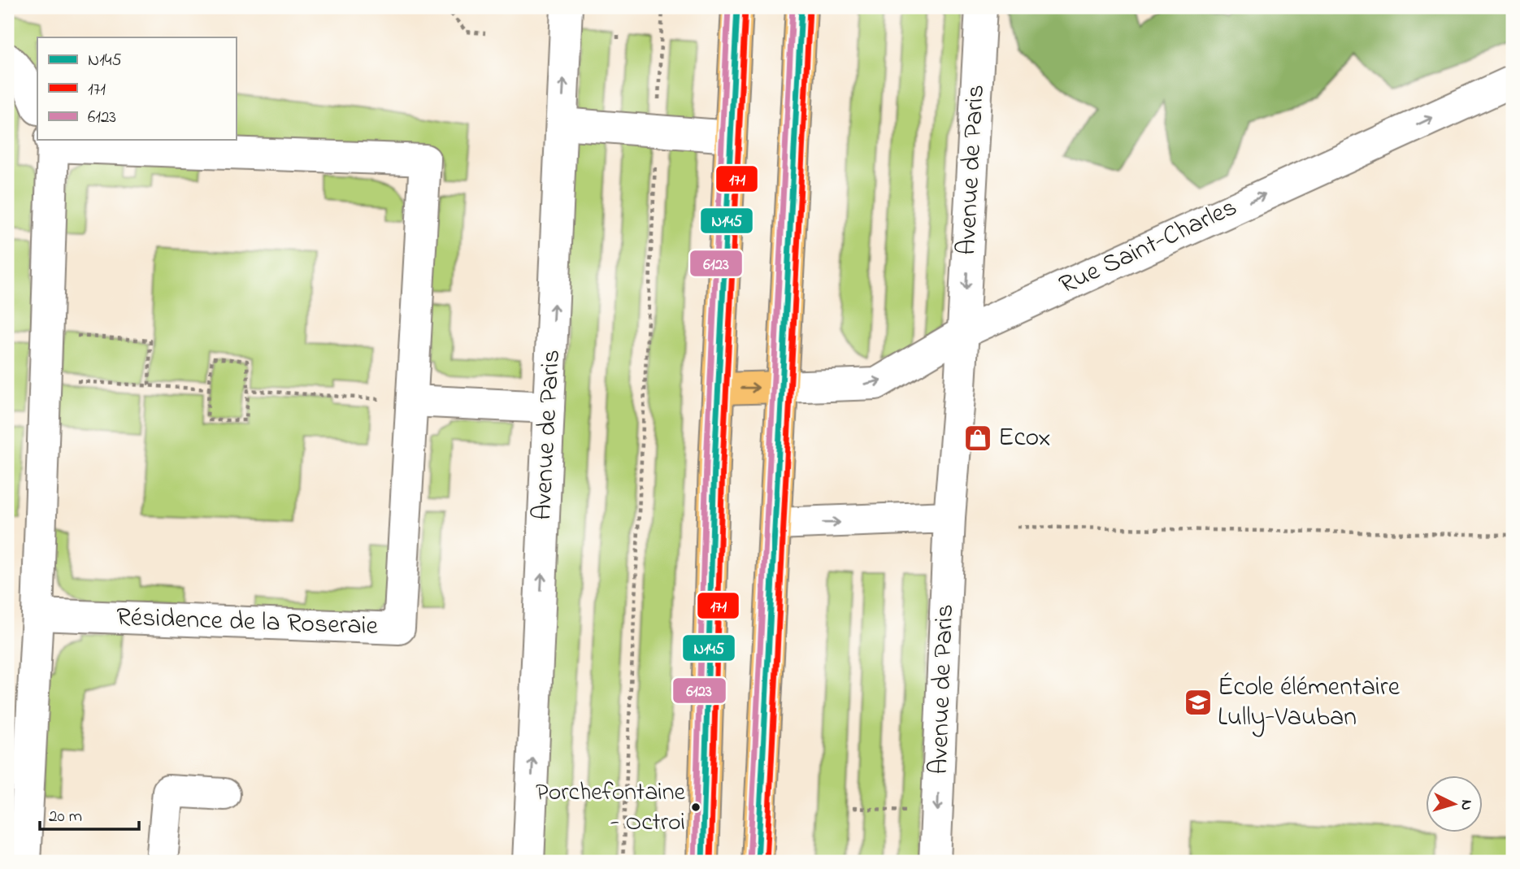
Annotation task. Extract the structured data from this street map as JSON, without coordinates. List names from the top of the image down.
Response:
{
  "streets": {
    "street": ["Avenue de Paris", "Rue Saint-Charles", "Résidence de la Roseraie"]
  },
  "crossings": [
    ["Avenue de Paris", "Rue Saint-Charles"]
  ],
  "one_way": ["Rue Saint-Charles"],
  "places": {
    "shop": ["Ecox"],
    "school or university": ["École élémentaire Lully-Vauban"],
    "other": ["Porchefontaine - Octroi"]
  },
  "lines": ["transit line N145", "transit line 6123", "transit line 171"],
  "legend": ["N145", "171", "6123"],
  "scale_bar": "20 m",
  "north": "right"
}
